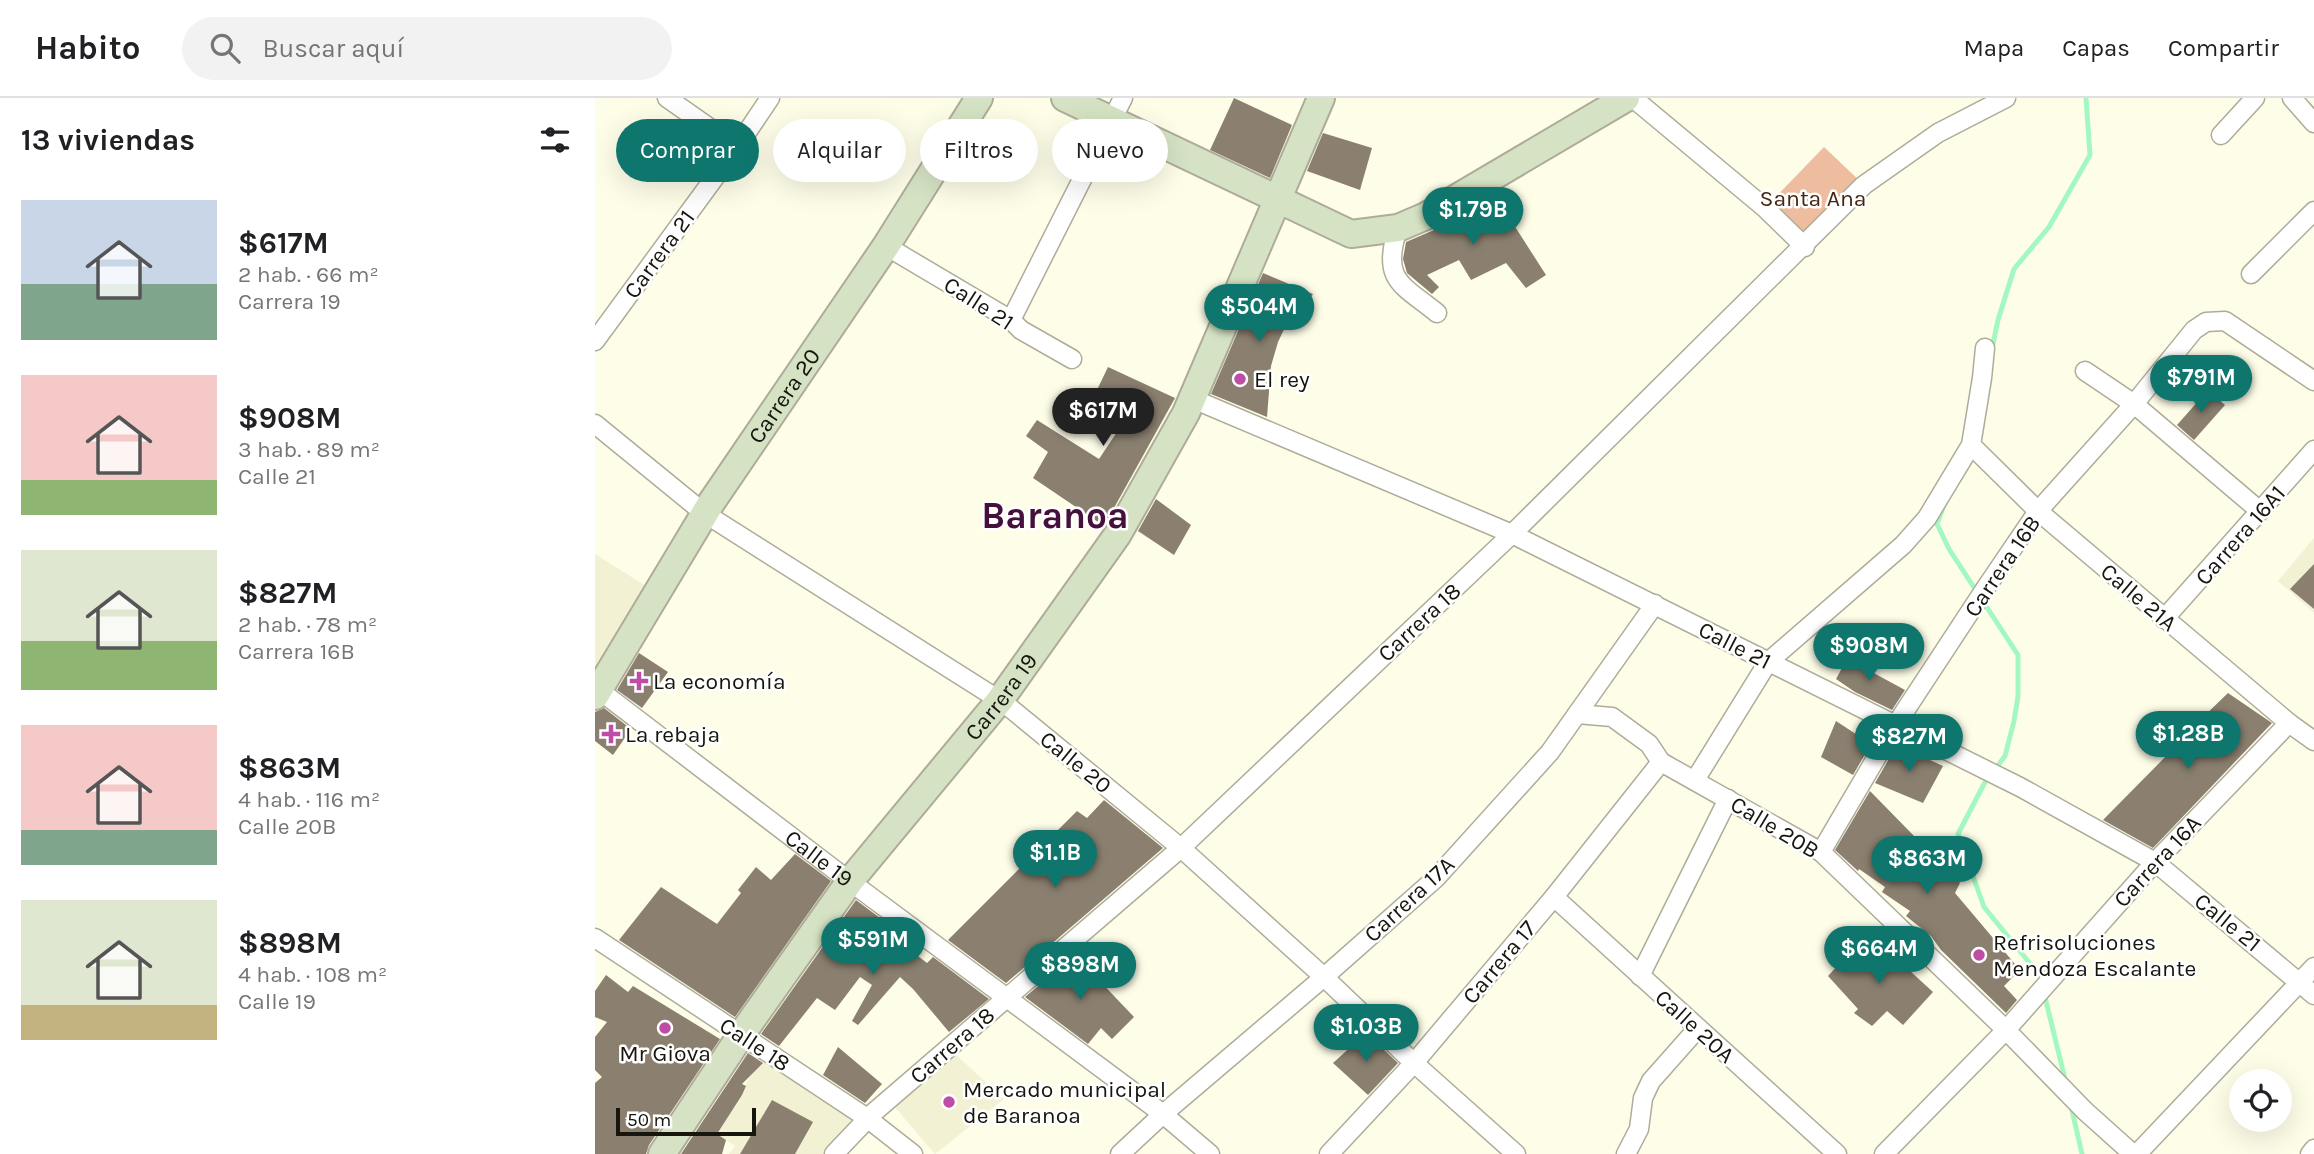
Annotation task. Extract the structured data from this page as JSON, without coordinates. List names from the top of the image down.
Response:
{
  "streets": {
    "main road": ["Carrera 20", "Carrera 19"],
    "street": [
      "Carrera 21",
      "Calle 21",
      "Carrera 16A1",
      "Carrera 16B",
      "Calle 21A",
      "Carrera 18",
      "Calle 20",
      "Calle 20B",
      "Calle 19",
      "Carrera 16A",
      "Carrera 17A",
      "Carrera 17",
      "Calle 20A",
      "Calle 18"
    ]
  },
  "crossings": [
    ["Calle 21", "Carrera 20"],
    ["Calle 21", "Carrera 16B"],
    ["Calle 21", "Carrera 18"],
    ["Calle 21", "Carrera 19"],
    ["Calle 21", "Carrera 16A"],
    ["Calle 21", "Carrera 17A"],
    ["Carrera 20", "Calle 20"],
    ["Carrera 20", "Calle 19"],
    ["Carrera 16A1", "Calle 21A"],
    ["Carrera 16B", "Calle 21A"],
    ["Carrera 16B", "Calle 20B"],
    ["Calle 21A", "Carrera 16A"],
    ["Carrera 18", "Calle 20"],
    ["Carrera 18", "Calle 19"],
    ["Carrera 18", "Calle 18"],
    ["Carrera 19", "Calle 20"],
    ["Carrera 19", "Calle 19"],
    ["Carrera 19", "Calle 18"],
    ["Calle 20", "Carrera 17A"],
    ["Calle 20", "Carrera 17"],
    ["Calle 20B", "Carrera 16A"],
    ["Calle 20B", "Carrera 17A"],
    ["Calle 20B", "Carrera 17"],
    ["Calle 19", "Carrera 17A"],
    ["Carrera 17", "Calle 20A"]
  ],
  "districts": ["Baranoa"],
  "parks": ["Santa Ana"],
  "places": {
    "other": [
      "El rey",
      "Refrisoluciones Mendoza Escalante",
      "Mr Giova",
      "Mercado municipal de Baranoa"
    ],
    "health": ["La economía", "La rebaja"]
  },
  "scale_bar": "50 m",
  "page": {
    "header": "Habito",
    "search": "Buscar aquí",
    "nav": ["Mapa", "Capas", "Compartir"],
    "heading": "13 viviendas",
    "chip": [
      "Comprar",
      "Alquilar",
      "Filtros",
      "Nuevo"
    ],
    "list": [
      {
        "name": "$617M",
        "note": "2 hab. · 66 m² · Carrera 19"
      },
      {
        "name": "$908M",
        "note": "3 hab. · 89 m² · Calle 21"
      },
      {
        "name": "$827M",
        "note": "2 hab. · 78 m² · Carrera 16B"
      },
      {
        "name": "$863M",
        "note": "4 hab. · 116 m² · Calle 20B"
      },
      {
        "name": "$898M",
        "note": "4 hab. · 108 m² · Calle 19"
      }
    ],
    "price": [
      "$1.79B",
      "$504M",
      "$791M",
      "$617M",
      "$908M",
      "$1.28B",
      "$827M",
      "$1.1B",
      "$863M",
      "$591M",
      "$664M",
      "$898M",
      "$1.03B"
    ],
    "scale": "50 m"
  }
}
